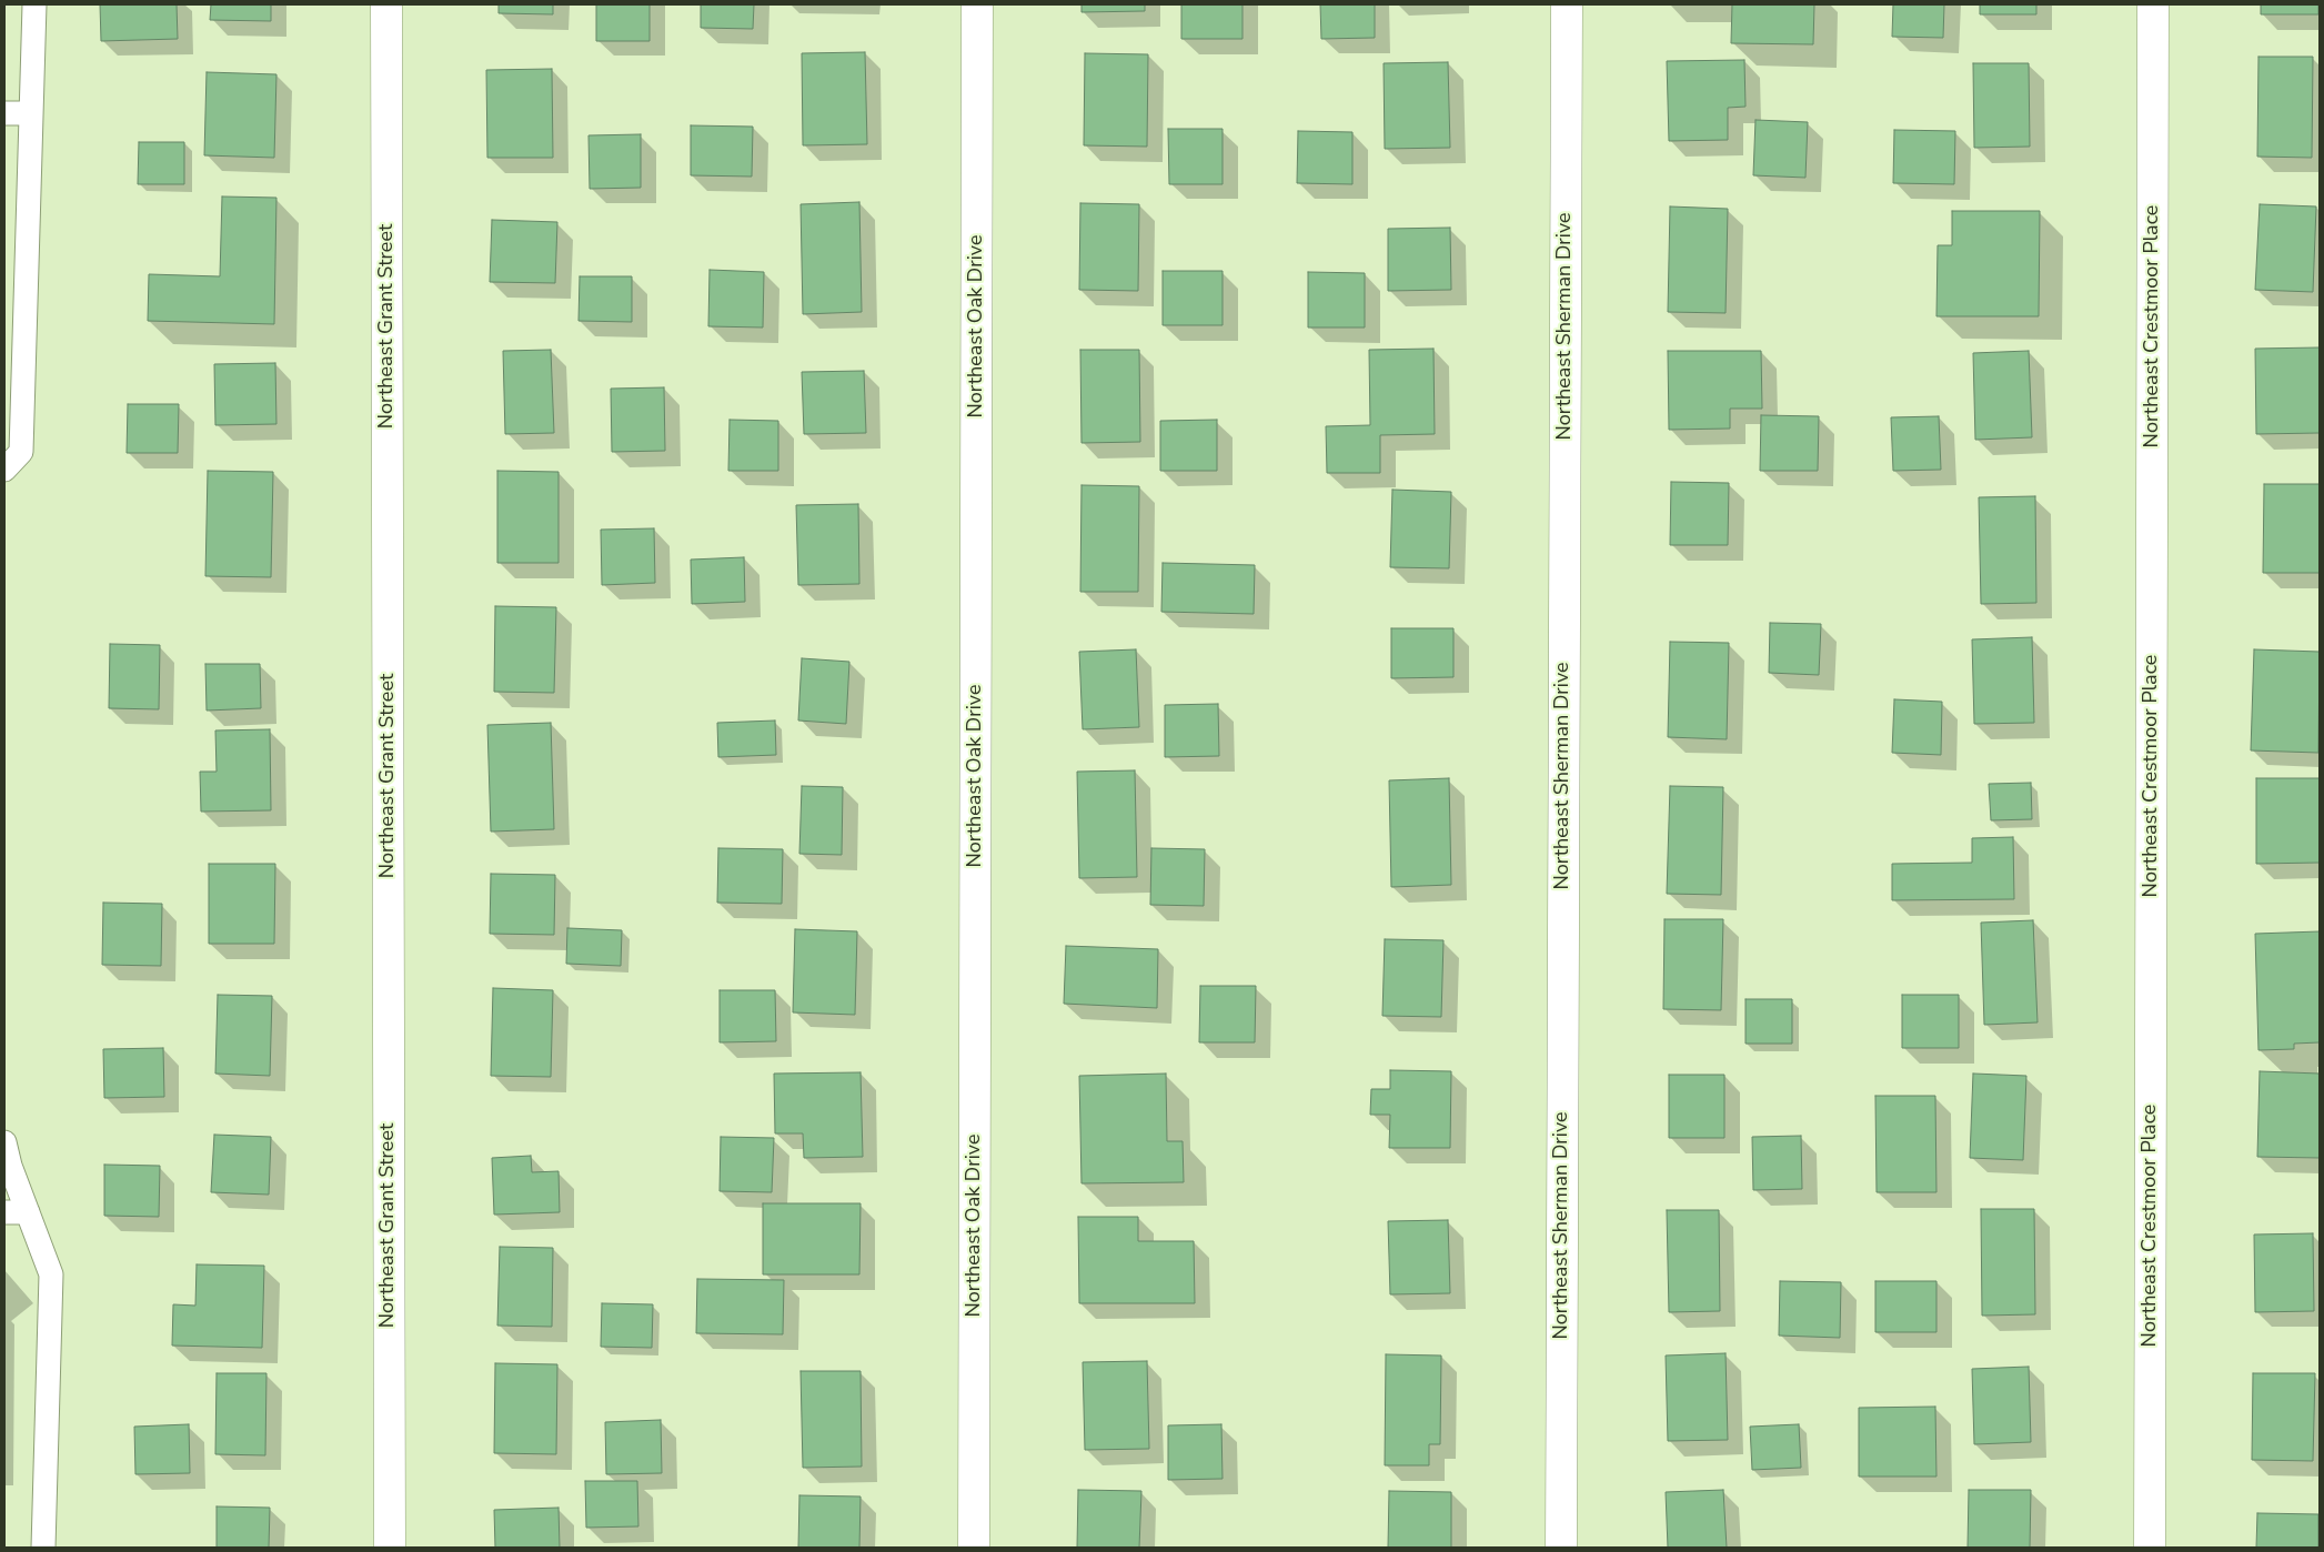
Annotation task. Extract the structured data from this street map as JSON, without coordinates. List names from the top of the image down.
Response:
{
  "streets": {
    "street": [
      "Northeast Grant Street",
      "Northeast Oak Drive",
      "Northeast Sherman Drive",
      "Northeast Crestmoor Place"
    ]
  }
}
